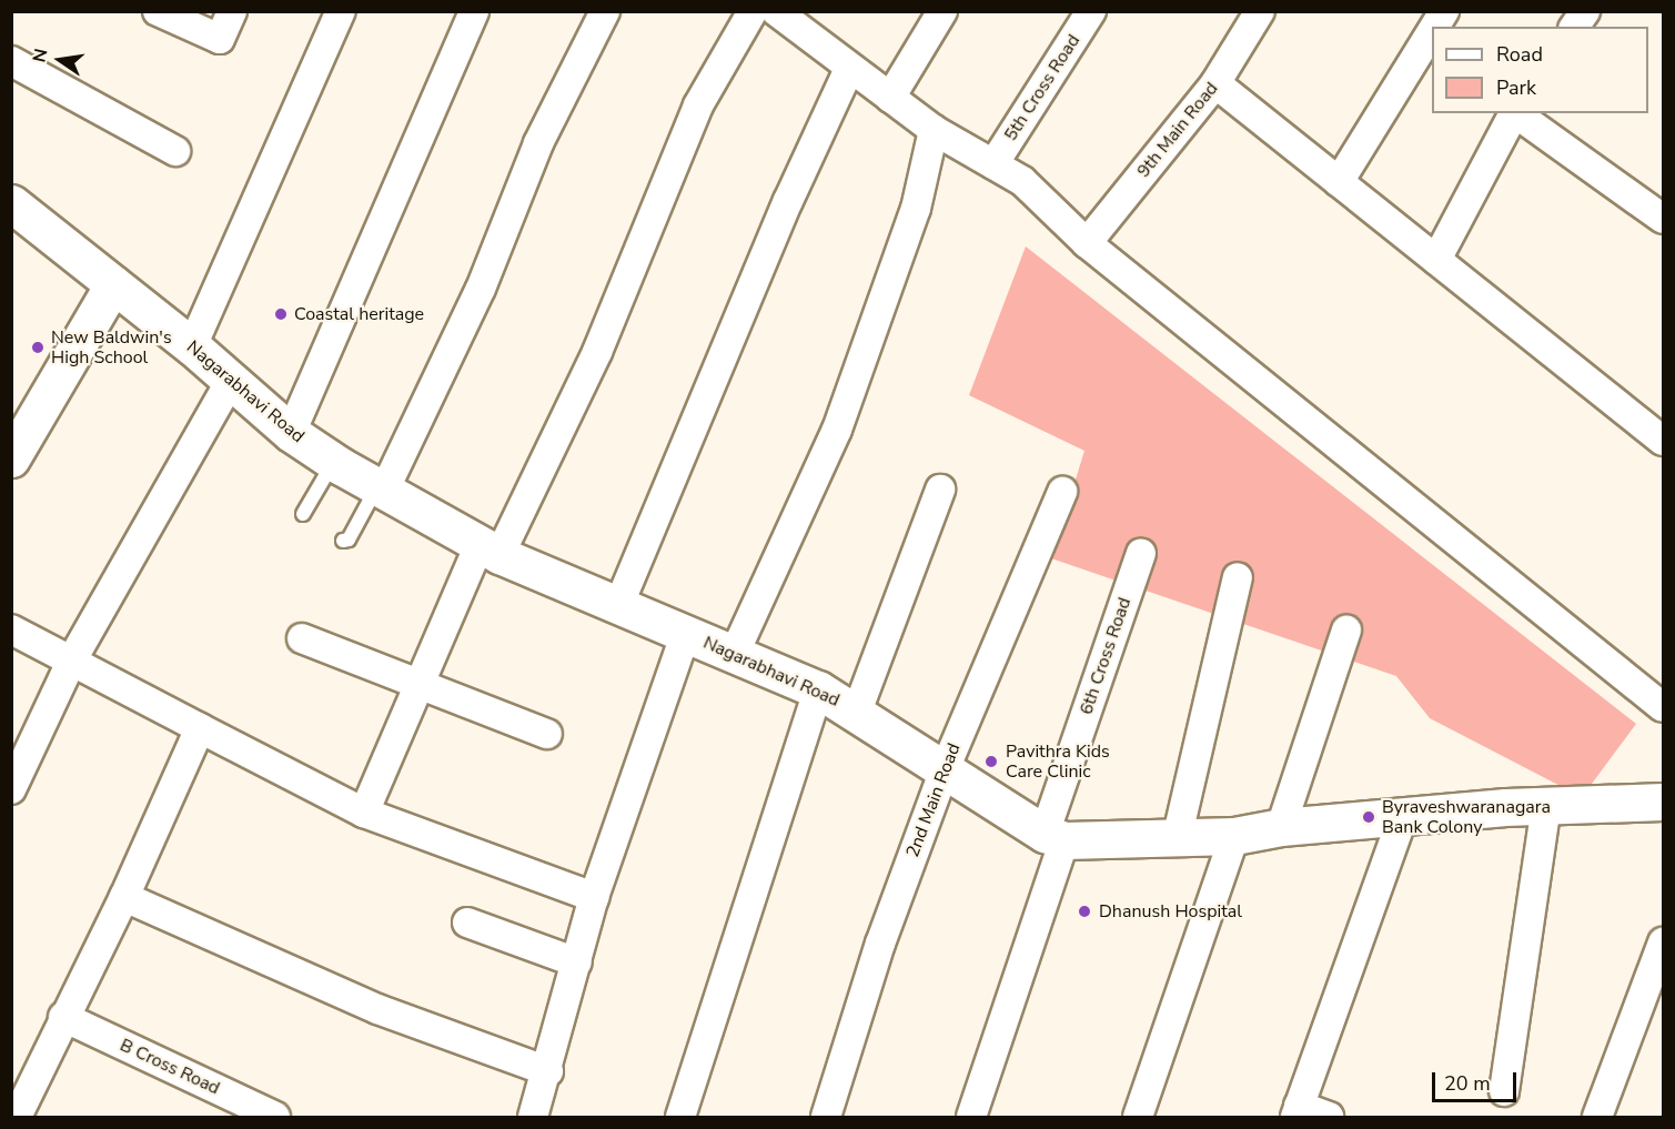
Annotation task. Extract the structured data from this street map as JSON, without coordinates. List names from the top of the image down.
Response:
{
  "streets": {
    "main road": ["Nagarabhavi Road"],
    "street": [
      "5th Cross Road",
      "9th Main Road",
      "6th Cross Road",
      "2nd Main Road",
      "B Cross Road"
    ]
  },
  "crossings": [
    ["Nagarabhavi Road", "6th Cross Road"],
    ["Nagarabhavi Road", "2nd Main Road"]
  ],
  "places": [
    "Coastal heritage",
    "New Baldwin's High School",
    "Pavithra Kids Care Clinic",
    "Byraveshwaranagara Bank Colony",
    "Dhanush Hospital"
  ],
  "legend": ["Road", "Park"],
  "scale_bar": "20 m",
  "north": "left"
}
